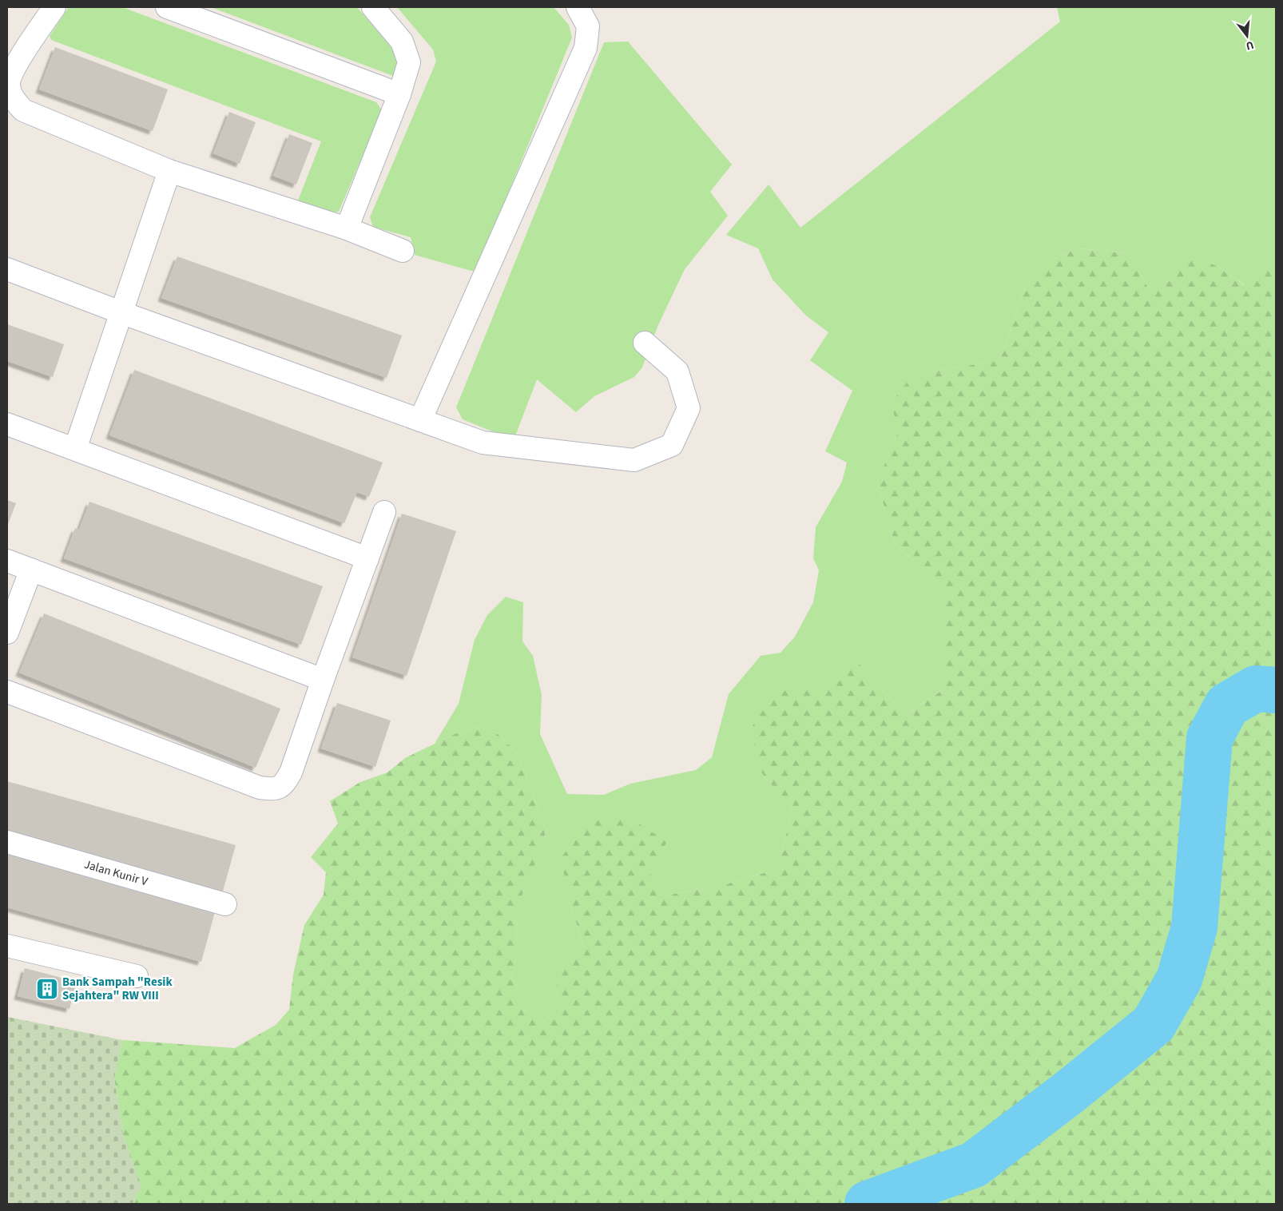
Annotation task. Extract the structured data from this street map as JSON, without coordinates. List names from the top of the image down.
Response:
{
  "streets": {
    "street": ["Jalan Kunir V"]
  },
  "places": {
    "building": ["Bank Sampah \"Resik Sejahtera\" RW VIII"]
  },
  "north": "bottom"
}
